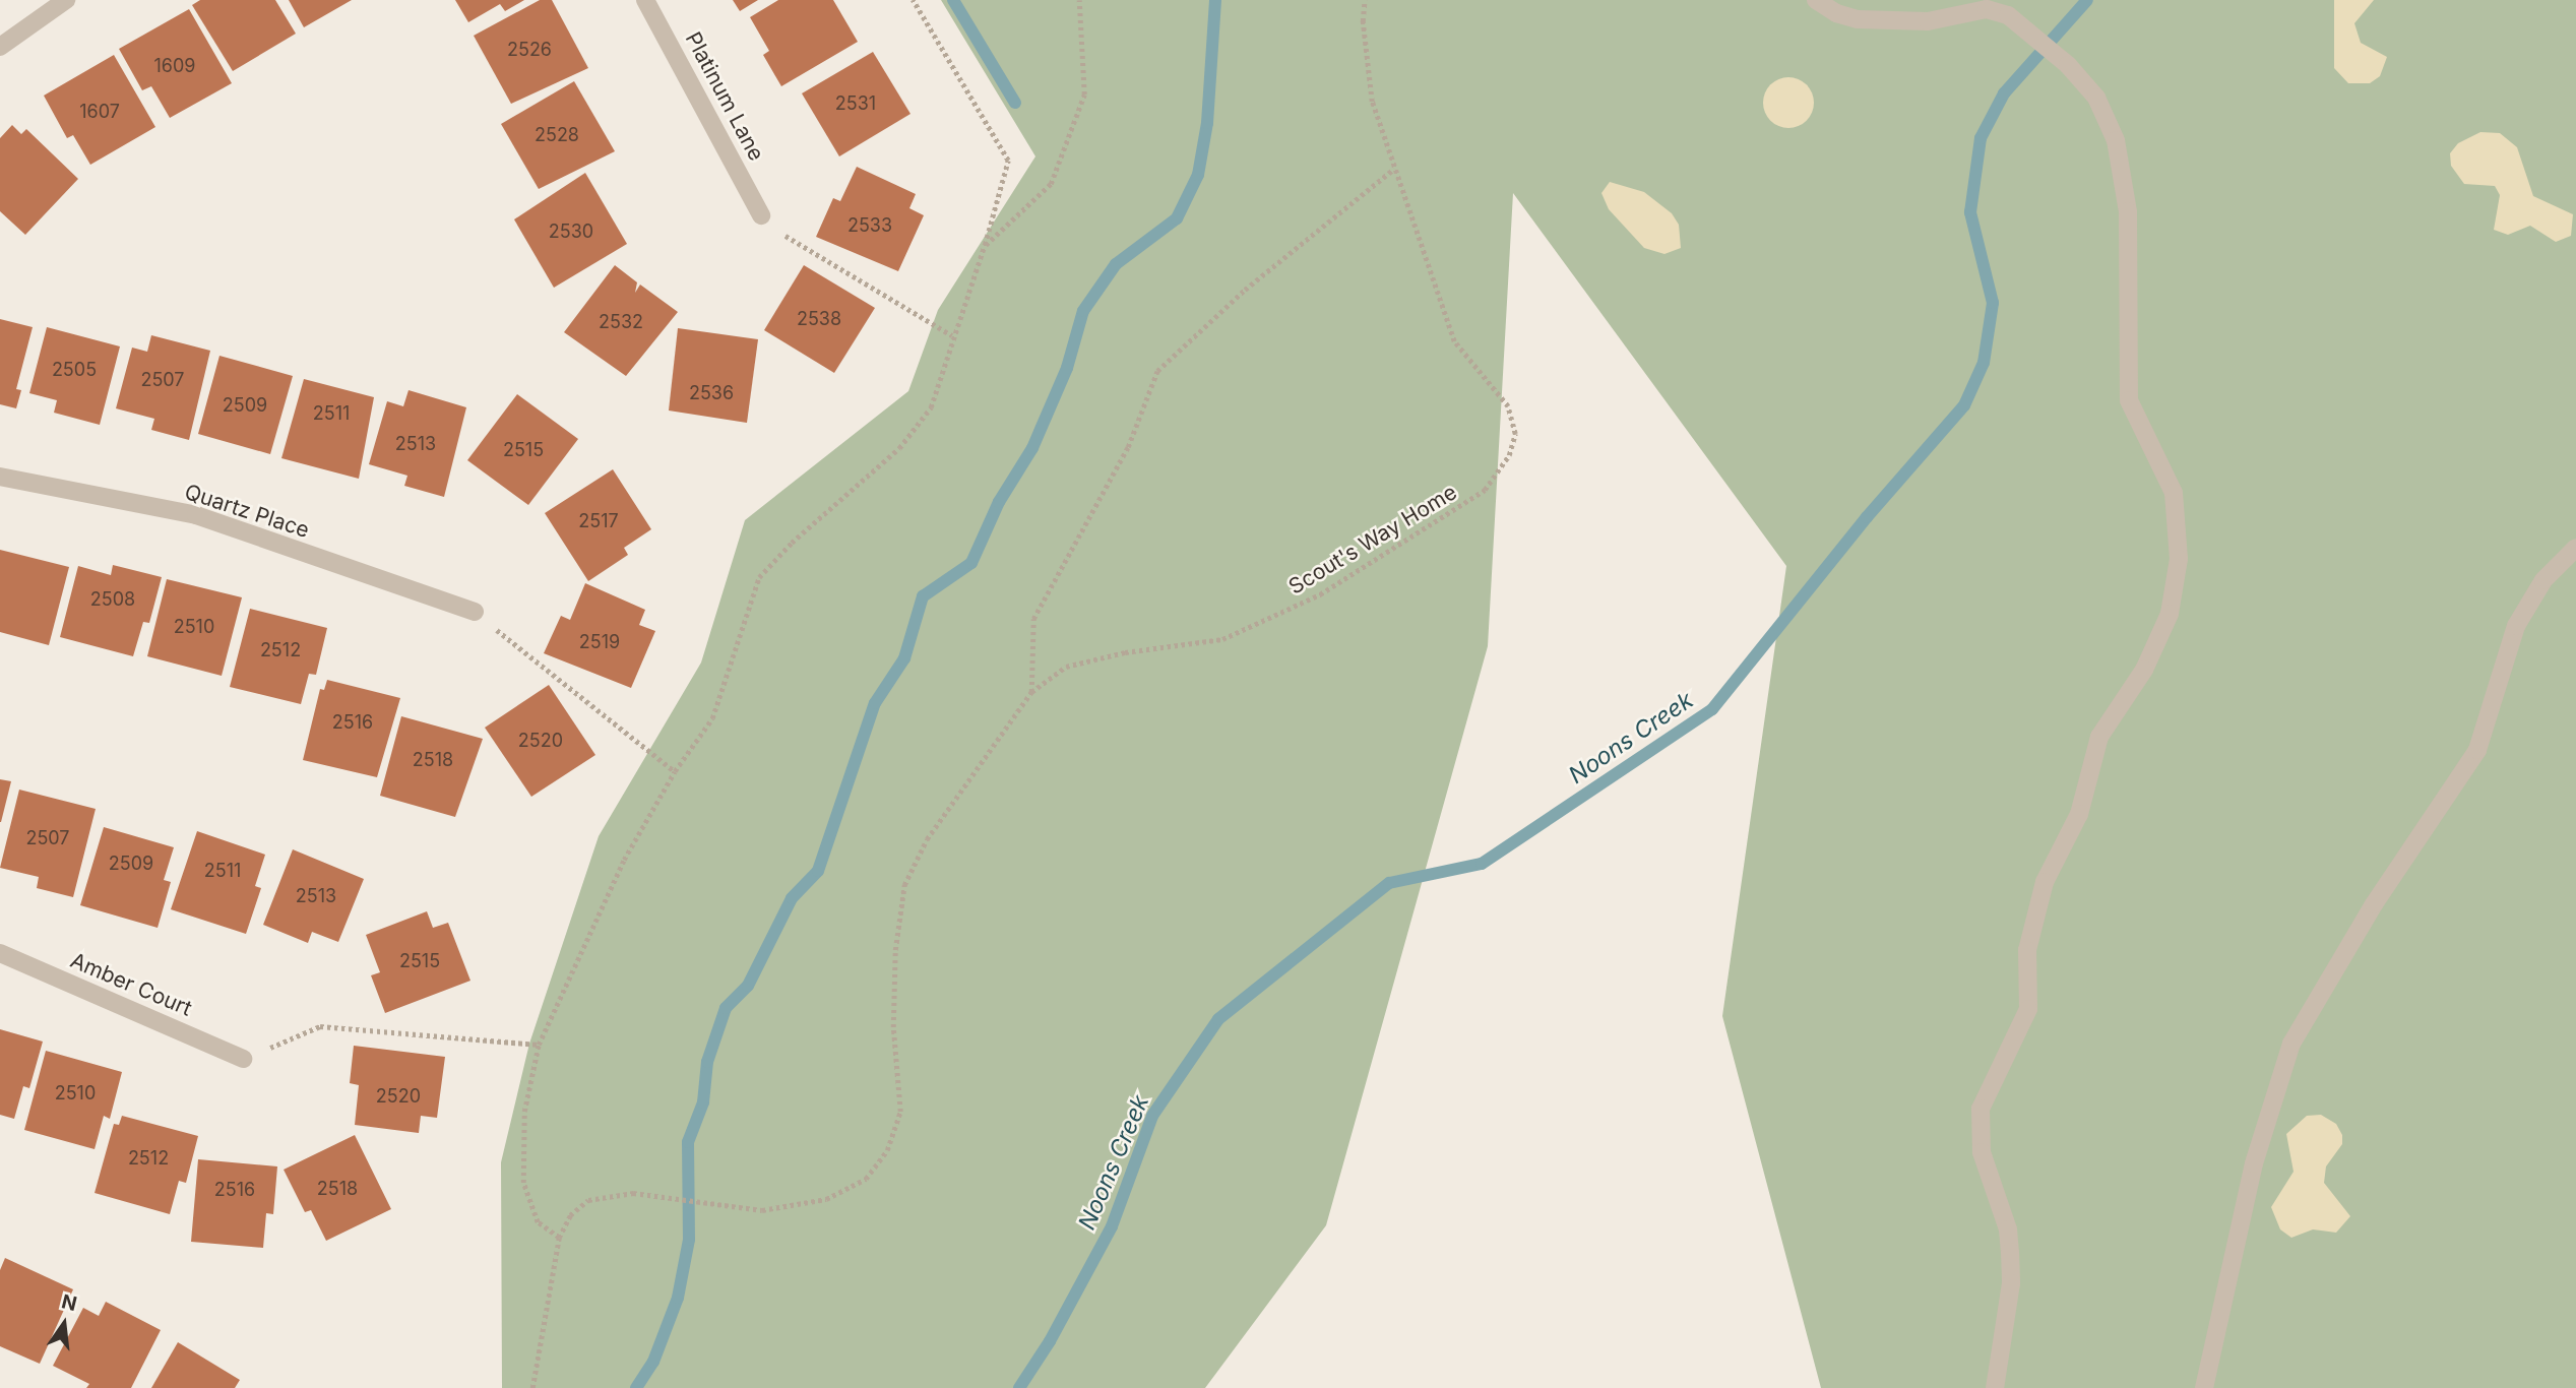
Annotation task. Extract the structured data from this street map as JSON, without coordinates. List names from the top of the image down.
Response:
{
  "streets": {
    "street": ["Platinum Lane", "Quartz Place", "Amber Court"],
    "path": ["Scout's Way Home"]
  },
  "water": ["Noons Creek"],
  "house_numbers": [
    "2526",
    "1609",
    "2531",
    "1607",
    "2528",
    "2533",
    "2530",
    "2538",
    "2532",
    "2505",
    "2507",
    "2536",
    "2509",
    "2511",
    "2513",
    "2515",
    "2517",
    "2508",
    "2510",
    "2519",
    "2512",
    "2516",
    "2520",
    "2518",
    "2507",
    "2509",
    "2511",
    "2513",
    "2515",
    "2510",
    "2520",
    "2512",
    "2518",
    "2516"
  ],
  "north": "top"
}
